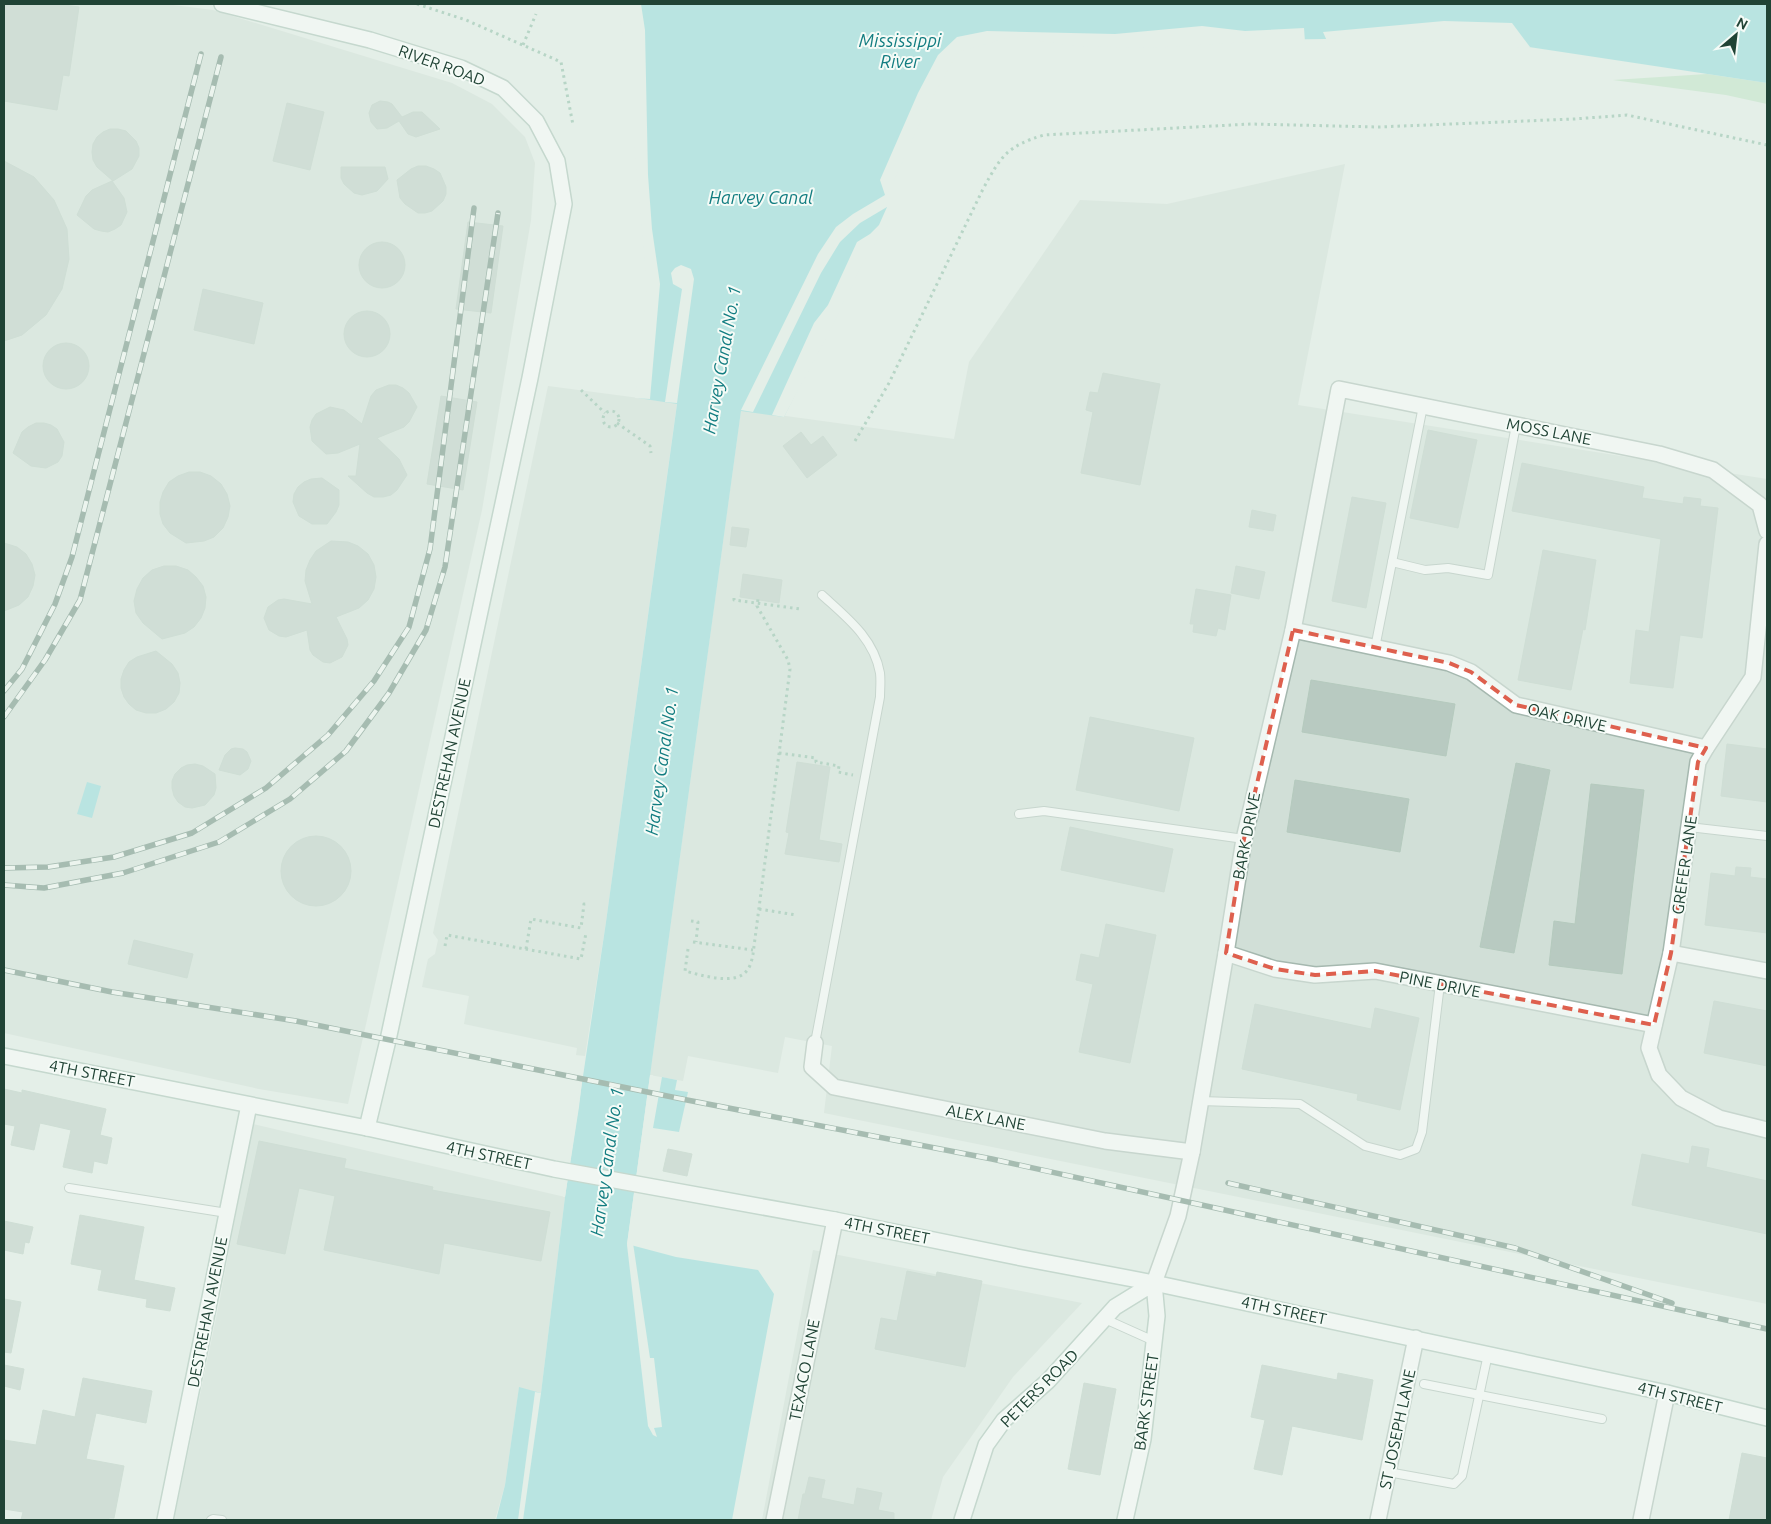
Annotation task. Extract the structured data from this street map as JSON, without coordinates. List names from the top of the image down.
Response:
{
  "streets": {
    "main road": [
      "RIVER ROAD",
      "MOSS LANE",
      "OAK DRIVE",
      "DESTREHAN AVENUE",
      "BARK DRIVE",
      "GREFER LANE",
      "PINE DRIVE",
      "4TH STREET",
      "ALEX LANE",
      "TEXACO LANE",
      "PETERS ROAD",
      "BARK STREET",
      "ST JOSEPH LANE"
    ]
  },
  "crossings": [
    ["RIVER ROAD", "DESTREHAN AVENUE"],
    ["MOSS LANE", "BARK DRIVE"],
    ["OAK DRIVE", "BARK DRIVE"],
    ["OAK DRIVE", "GREFER LANE"],
    ["DESTREHAN AVENUE", "4TH STREET"],
    ["BARK DRIVE", "PINE DRIVE"],
    ["BARK DRIVE", "4TH STREET"],
    ["BARK DRIVE", "ALEX LANE"],
    ["BARK DRIVE", "PETERS ROAD"],
    ["BARK DRIVE", "BARK STREET"],
    ["GREFER LANE", "PINE DRIVE"],
    ["4TH STREET", "TEXACO LANE"],
    ["4TH STREET", "PETERS ROAD"],
    ["4TH STREET", "BARK STREET"],
    ["4TH STREET", "ST JOSEPH LANE"],
    ["PETERS ROAD", "BARK STREET"]
  ],
  "water": ["Mississippi River", "Harvey Canal", "Harvey Canal No. 1"],
  "north": "top right"
}
